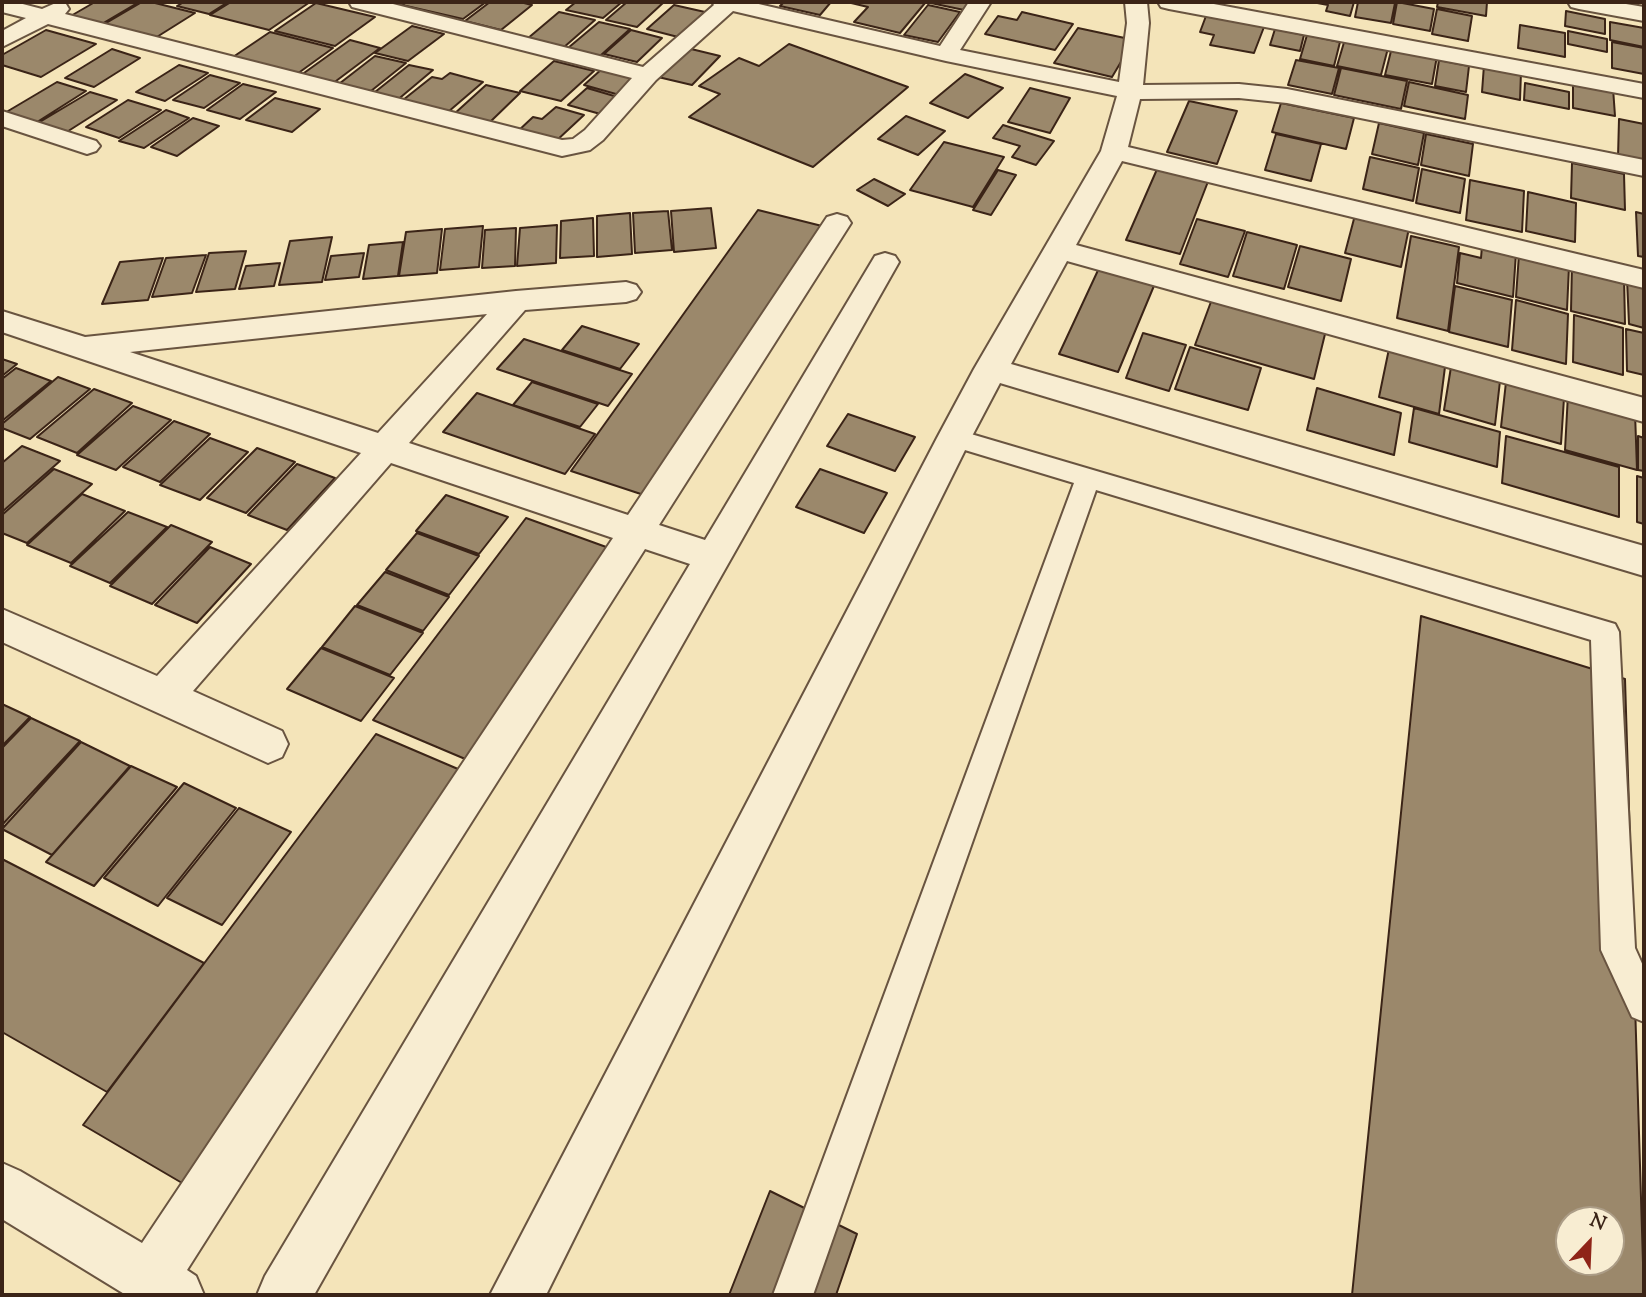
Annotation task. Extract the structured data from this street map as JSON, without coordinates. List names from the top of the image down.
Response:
{
  "north": "top right"
}
